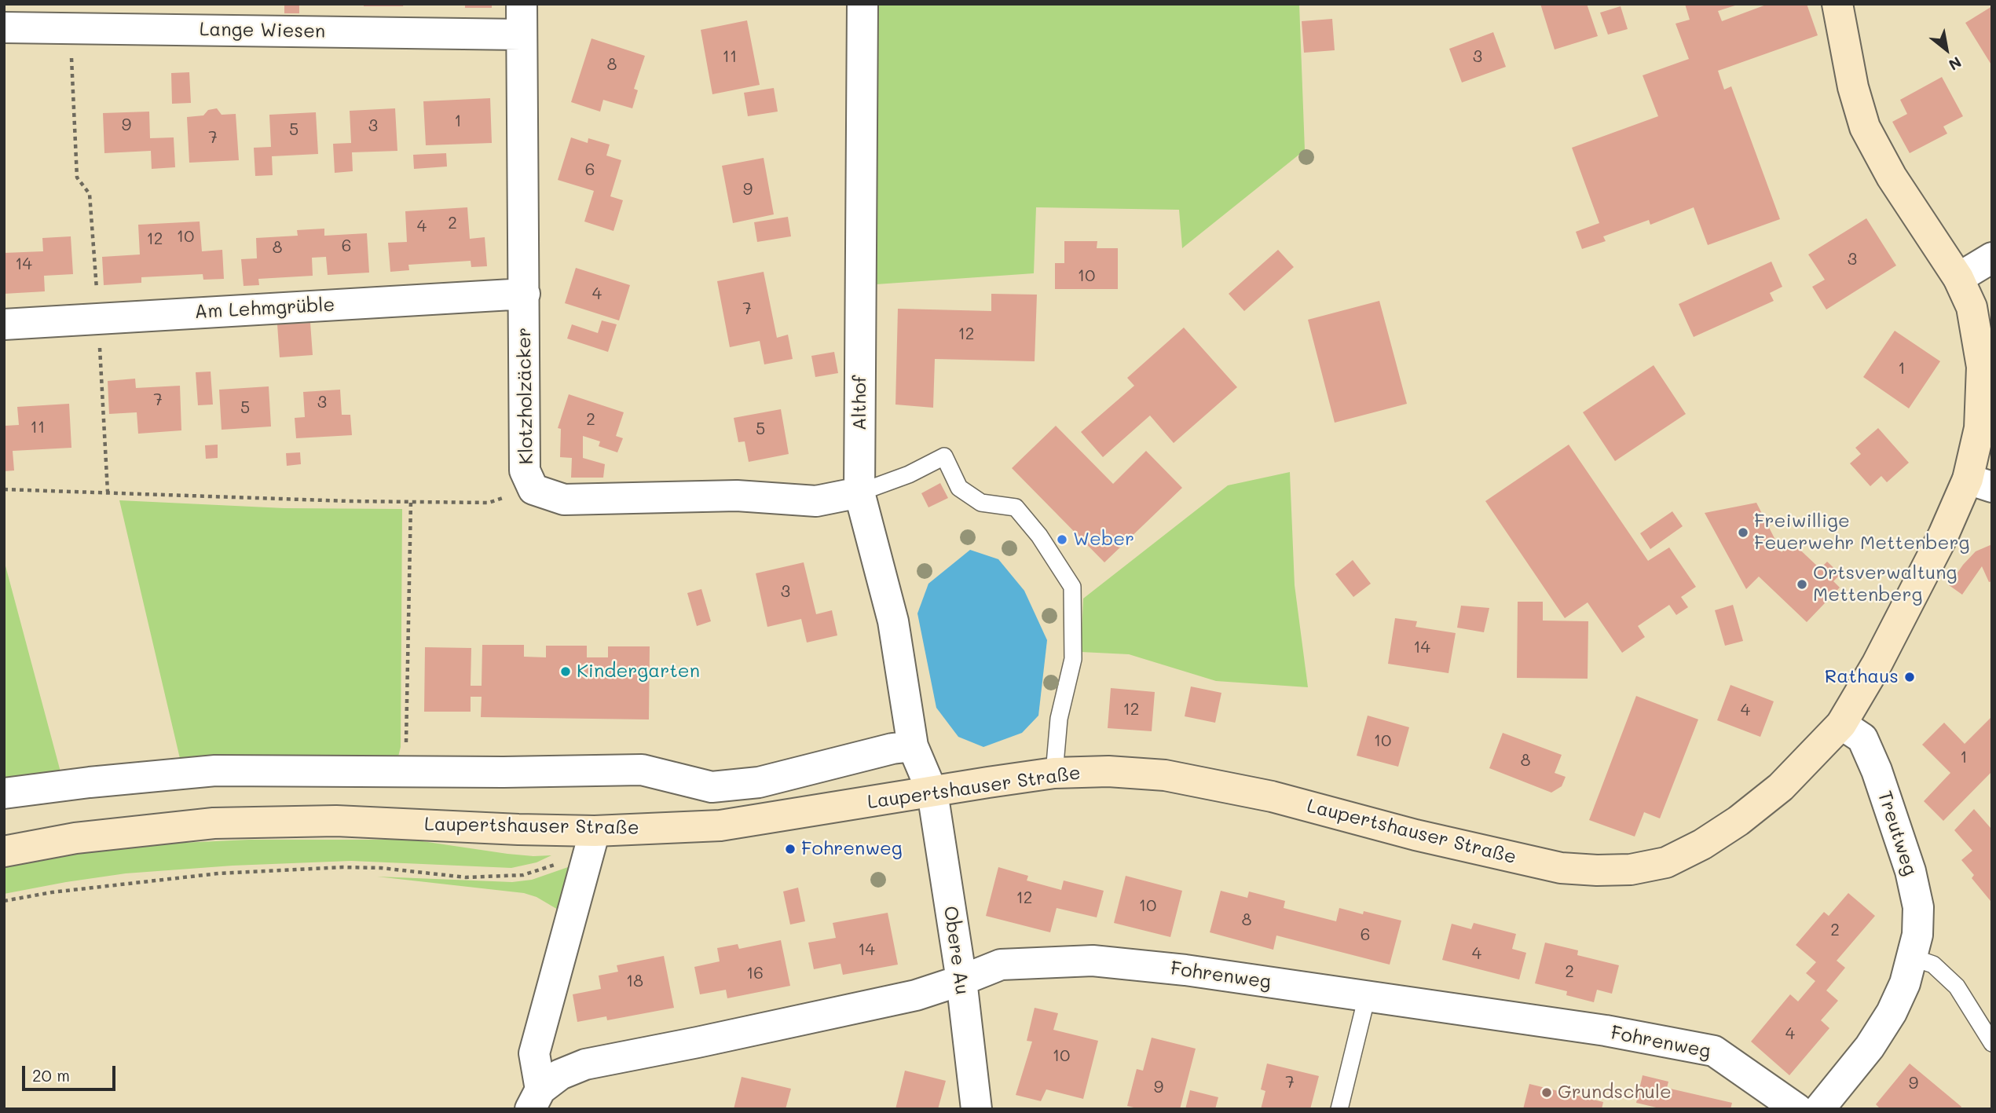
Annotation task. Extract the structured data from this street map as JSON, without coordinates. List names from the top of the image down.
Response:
{
  "streets": {
    "main road": ["Laupertshauser Straße"],
    "street": [
      "Lange Wiesen",
      "Am Lehmgrüble",
      "Klotzholzäcker",
      "Althof",
      "Treutweg",
      "Obere Au",
      "Fohrenweg"
    ]
  },
  "crossings": [
    ["Lange Wiesen", "Klotzholzäcker"],
    ["Am Lehmgrüble", "Klotzholzäcker"],
    ["Klotzholzäcker", "Althof"],
    ["Althof", "Laupertshauser Straße"],
    ["Althof", "Obere Au"],
    ["Laupertshauser Straße", "Treutweg"],
    ["Laupertshauser Straße", "Obere Au"],
    ["Obere Au", "Fohrenweg"]
  ],
  "places": [
    "Freiwillige Feuerwehr Mettenberg",
    "Weber",
    "Ortsverwaltung Mettenberg",
    "Kindergarten",
    "Rathaus",
    "Fohrenweg",
    "Grundschule"
  ],
  "house_numbers": [
    "11",
    "3",
    "8",
    "1",
    "9",
    "3",
    "5",
    "7",
    "6",
    "9",
    "2",
    "4",
    "10",
    "12",
    "6",
    "8",
    "3",
    "14",
    "10",
    "4",
    "7",
    "12",
    "1",
    "7",
    "3",
    "5",
    "2",
    "11",
    "5",
    "3",
    "14",
    "12",
    "4",
    "10",
    "1",
    "8",
    "12",
    "10",
    "8",
    "2",
    "6",
    "14",
    "4",
    "2",
    "16",
    "18",
    "4",
    "10",
    "7",
    "9",
    "9"
  ],
  "scale_bar": "20 m",
  "north": "bottom right"
}
